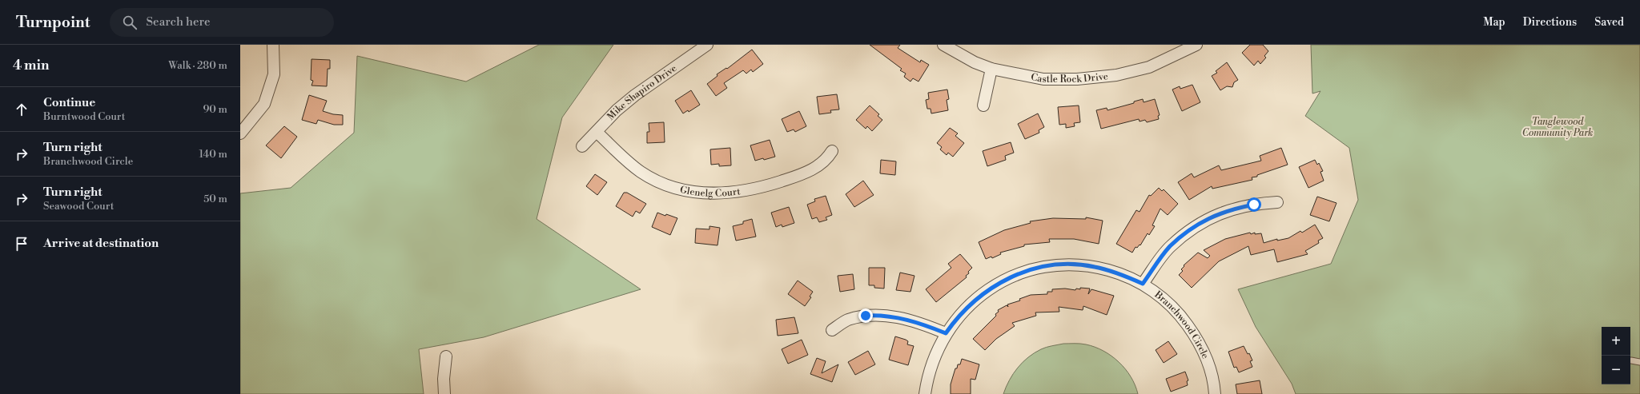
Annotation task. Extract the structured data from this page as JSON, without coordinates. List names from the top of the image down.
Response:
{
  "streets": {
    "street": [
      "Castle Rock Drive",
      "Mike Shapiro Drive",
      "Glenelg Court",
      "Branchwood Circle"
    ]
  },
  "crossings": [
    ["Mike Shapiro Drive", "Glenelg Court"]
  ],
  "parks": ["Tanglewood Community Park"],
  "page": {
    "header": "Turnpoint",
    "search": "Search here",
    "nav": ["Map", "Directions", "Saved"],
    "heading": ["4 min", "Walk · 280 m"],
    "list": [
      ["Continue", "Burntwood Court", "90 m"],
      ["Turn right", "Branchwood Circle", "140 m"],
      ["Turn right", "Seawood Court", "50 m"],
      "Arrive at destination"
    ],
    "map_buttons": ["+", "−"]
  }
}
